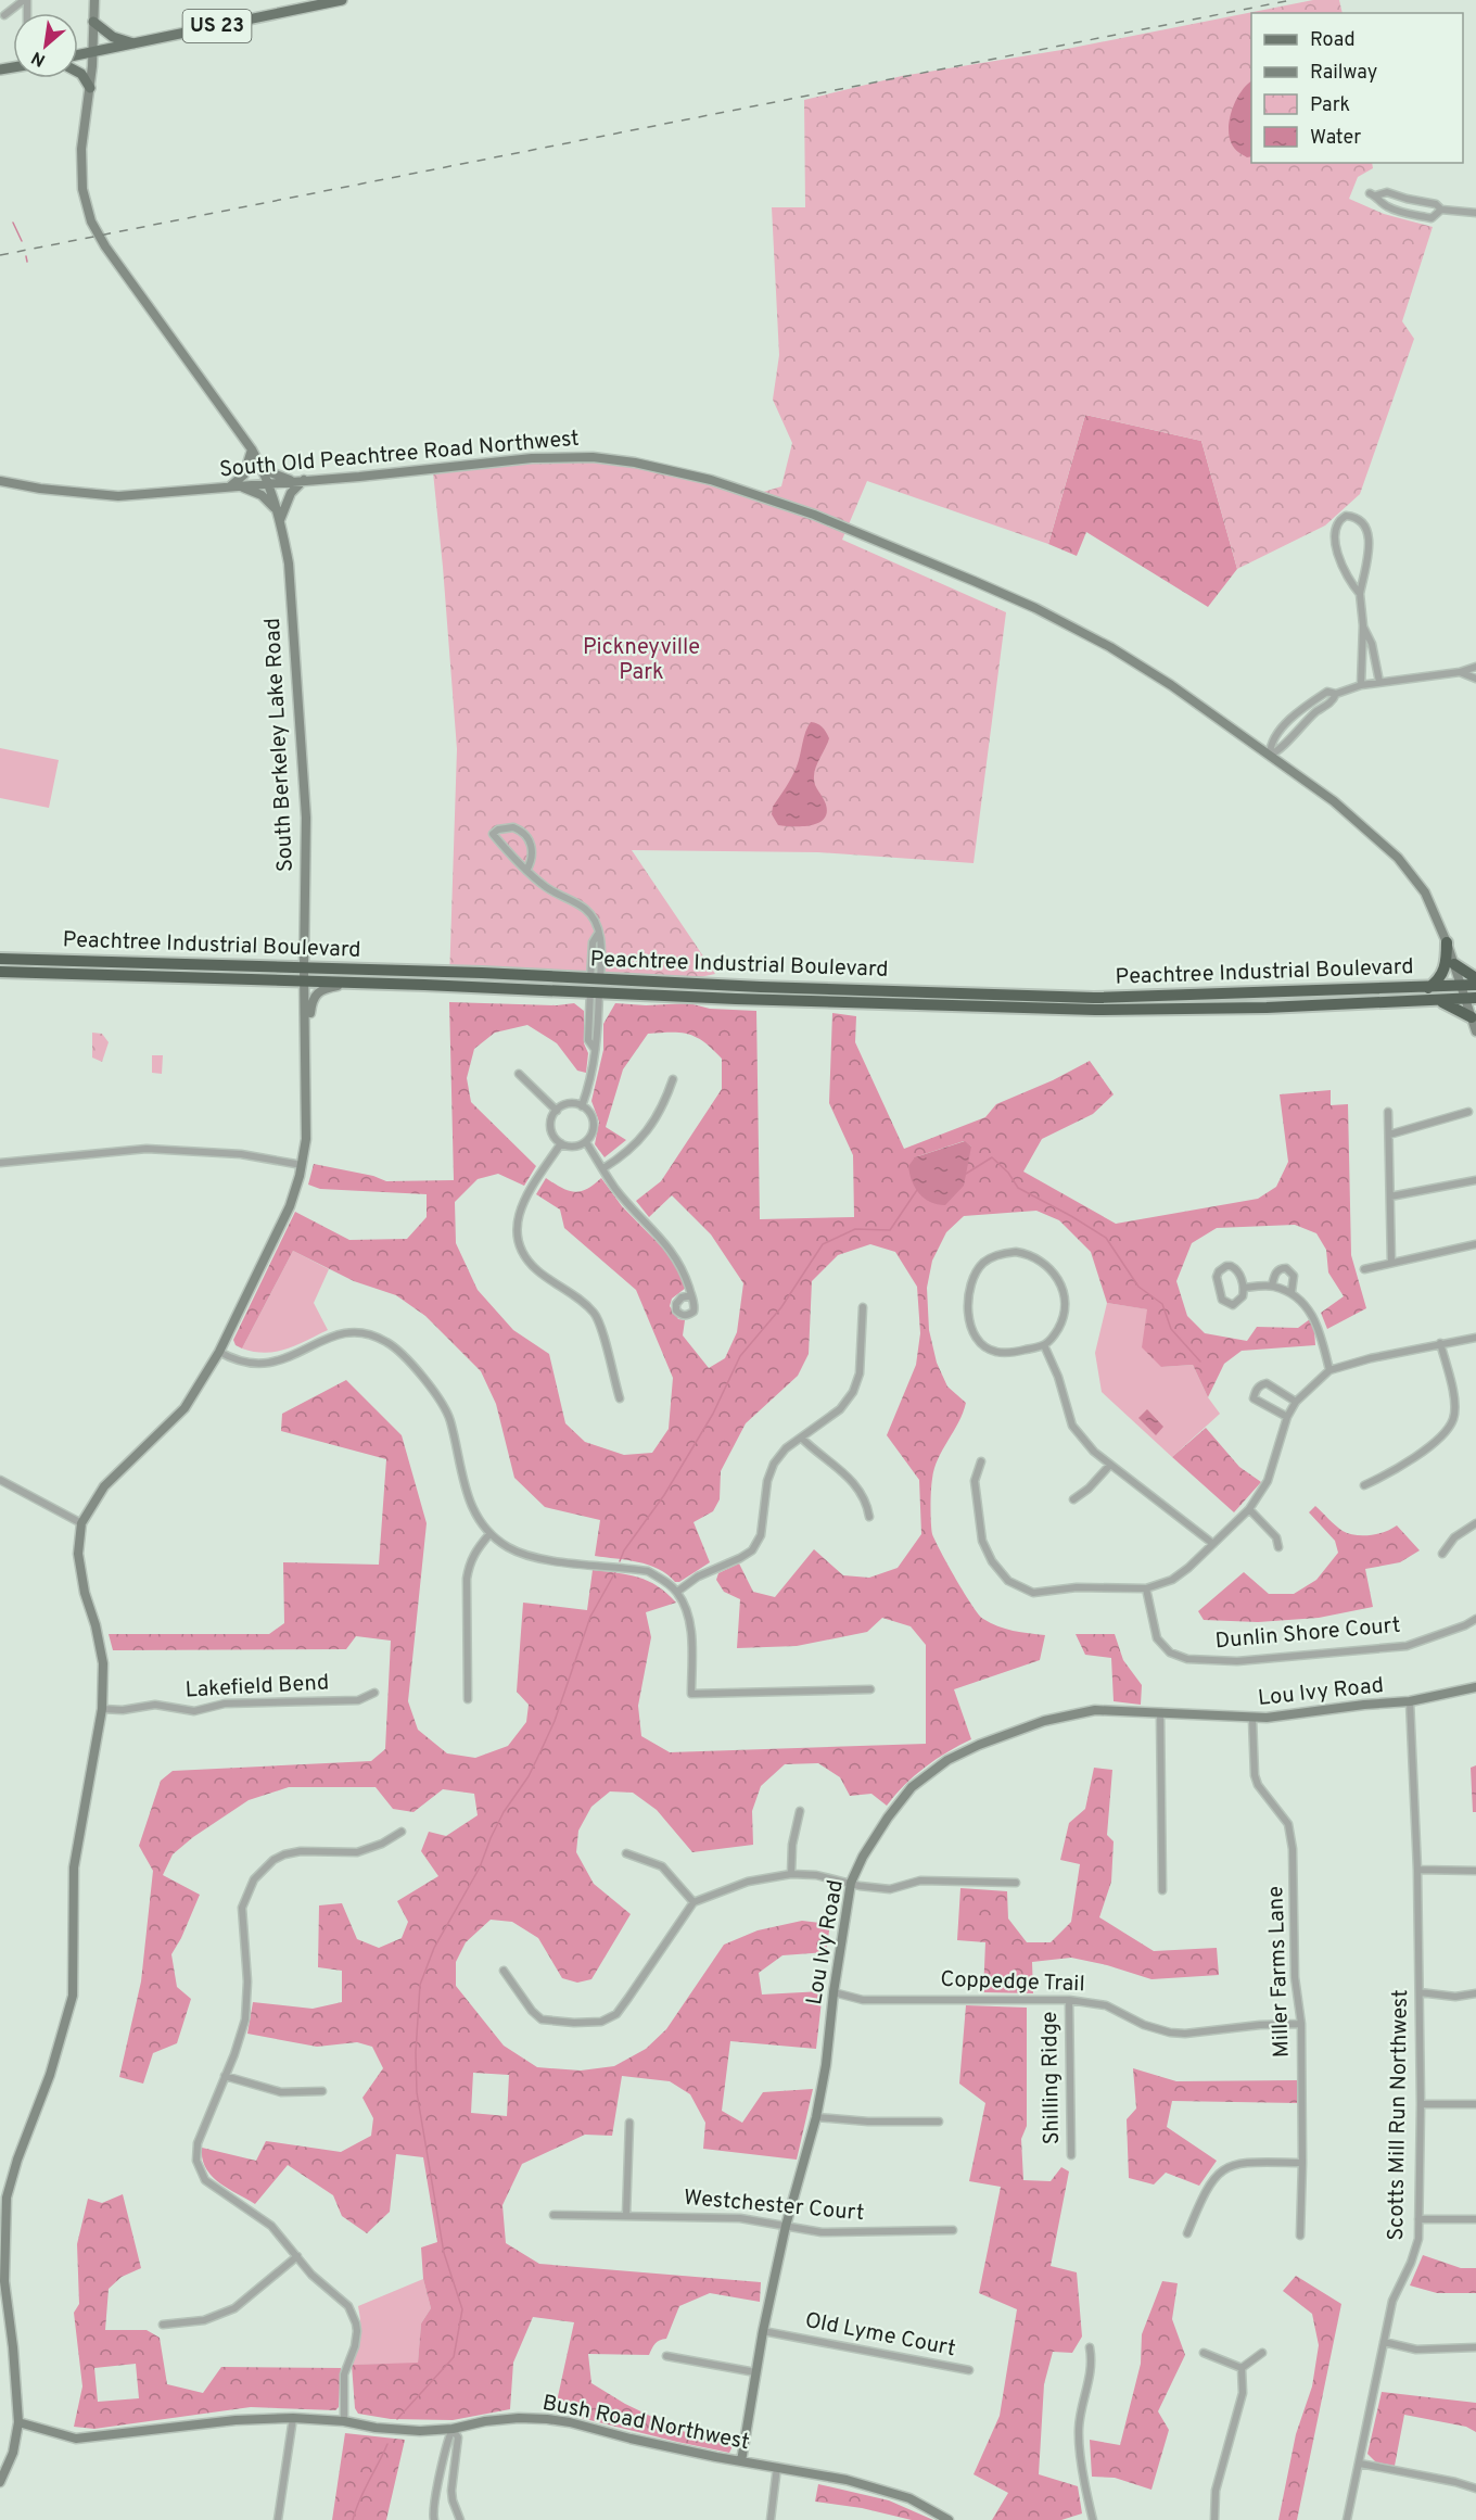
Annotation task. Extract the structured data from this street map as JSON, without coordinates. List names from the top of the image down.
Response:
{
  "streets": {
    "highway": ["Peachtree Industrial Boulevard"],
    "main road": ["US 23"],
    "street": [
      "South Old Peachtree Road Northwest",
      "South Berkeley Lake Road",
      "Dunlin Shore Court",
      "Lakefield Bend",
      "Lou Ivy Road",
      "Miller Farms Lane",
      "Coppedge Trail",
      "Shilling Ridge",
      "Scotts Mill Run Northwest",
      "Westchester Court",
      "Old Lyme Court",
      "Bush Road Northwest"
    ]
  },
  "crossings": [
    ["US 23", "South Berkeley Lake Road"],
    ["South Old Peachtree Road Northwest", "South Berkeley Lake Road"],
    ["South Old Peachtree Road Northwest", "Peachtree Industrial Boulevard"],
    ["South Berkeley Lake Road", "Peachtree Industrial Boulevard"],
    ["South Berkeley Lake Road", "Lakefield Bend"],
    ["South Berkeley Lake Road", "Bush Road Northwest"],
    ["Lou Ivy Road", "Miller Farms Lane"],
    ["Lou Ivy Road", "Coppedge Trail"],
    ["Lou Ivy Road", "Scotts Mill Run Northwest"],
    ["Lou Ivy Road", "Westchester Court"],
    ["Lou Ivy Road", "Old Lyme Court"],
    ["Lou Ivy Road", "Bush Road Northwest"],
    ["Miller Farms Lane", "Coppedge Trail"],
    ["Coppedge Trail", "Shilling Ridge"]
  ],
  "parks": ["Pickneyville Park"],
  "legend": [
    "Road",
    "Railway",
    "Park",
    "Water"
  ],
  "north": "bottom left"
}
